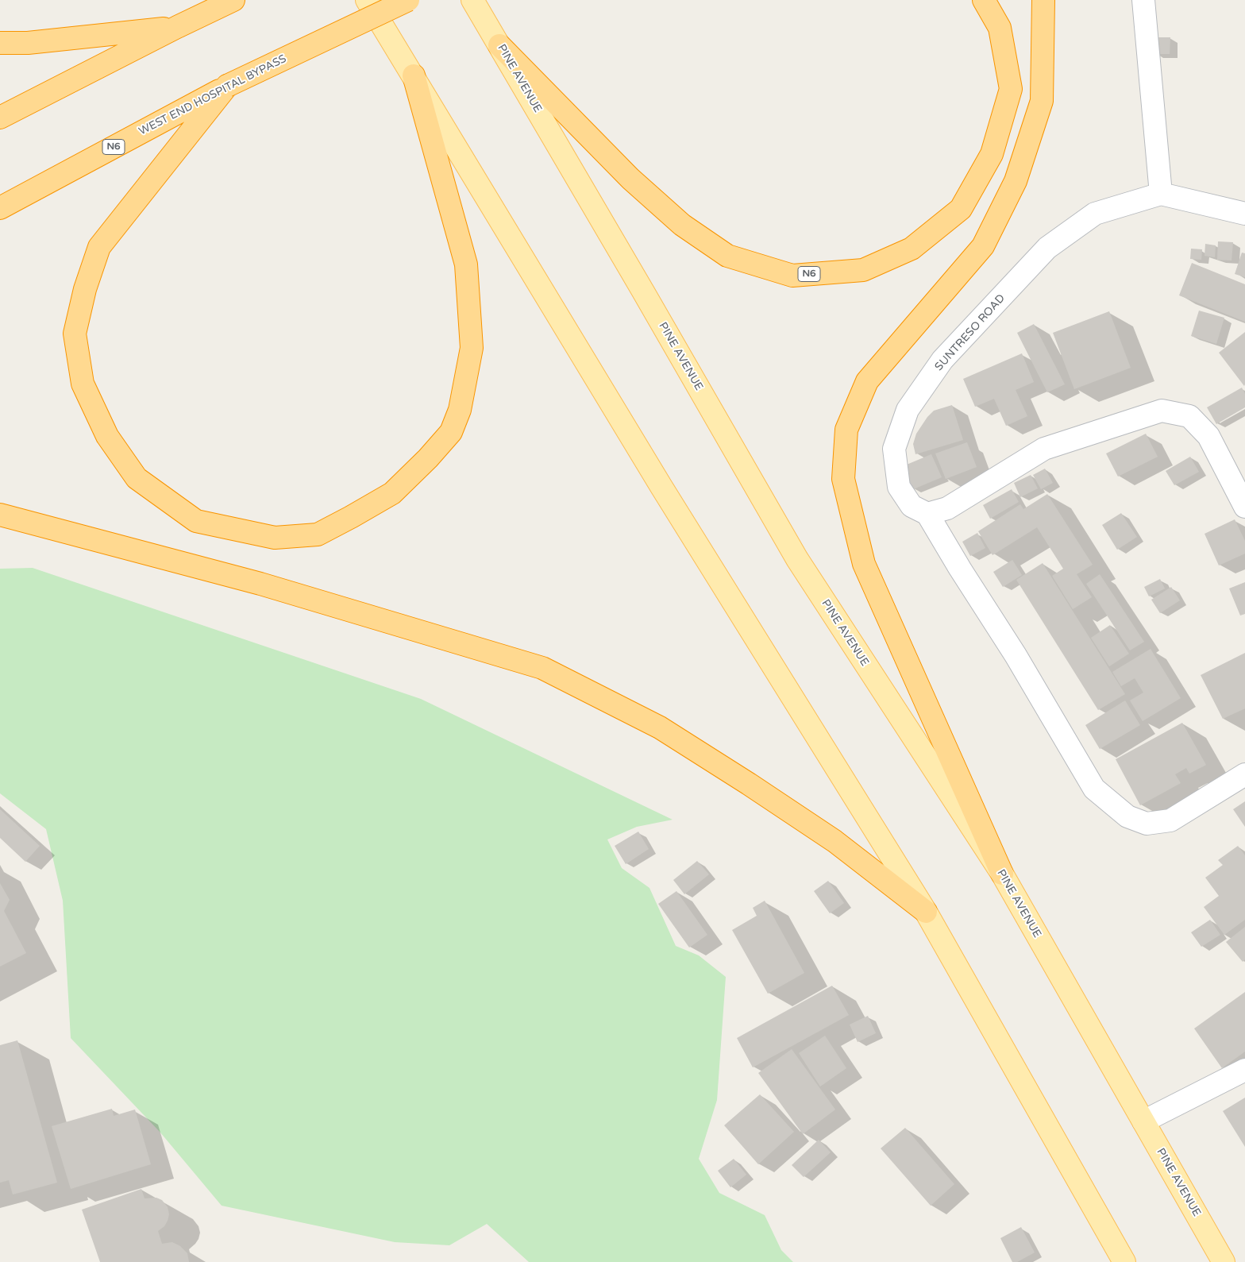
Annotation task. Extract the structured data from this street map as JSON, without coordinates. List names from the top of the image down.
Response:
{
  "streets": {
    "highway": ["WEST END HOSPITAL BYPASS", "N6"],
    "main road": ["PINE AVENUE"],
    "street": ["SUNTRESO ROAD"]
  },
  "crossings": [
    ["PINE AVENUE", "N6"]
  ]
}
